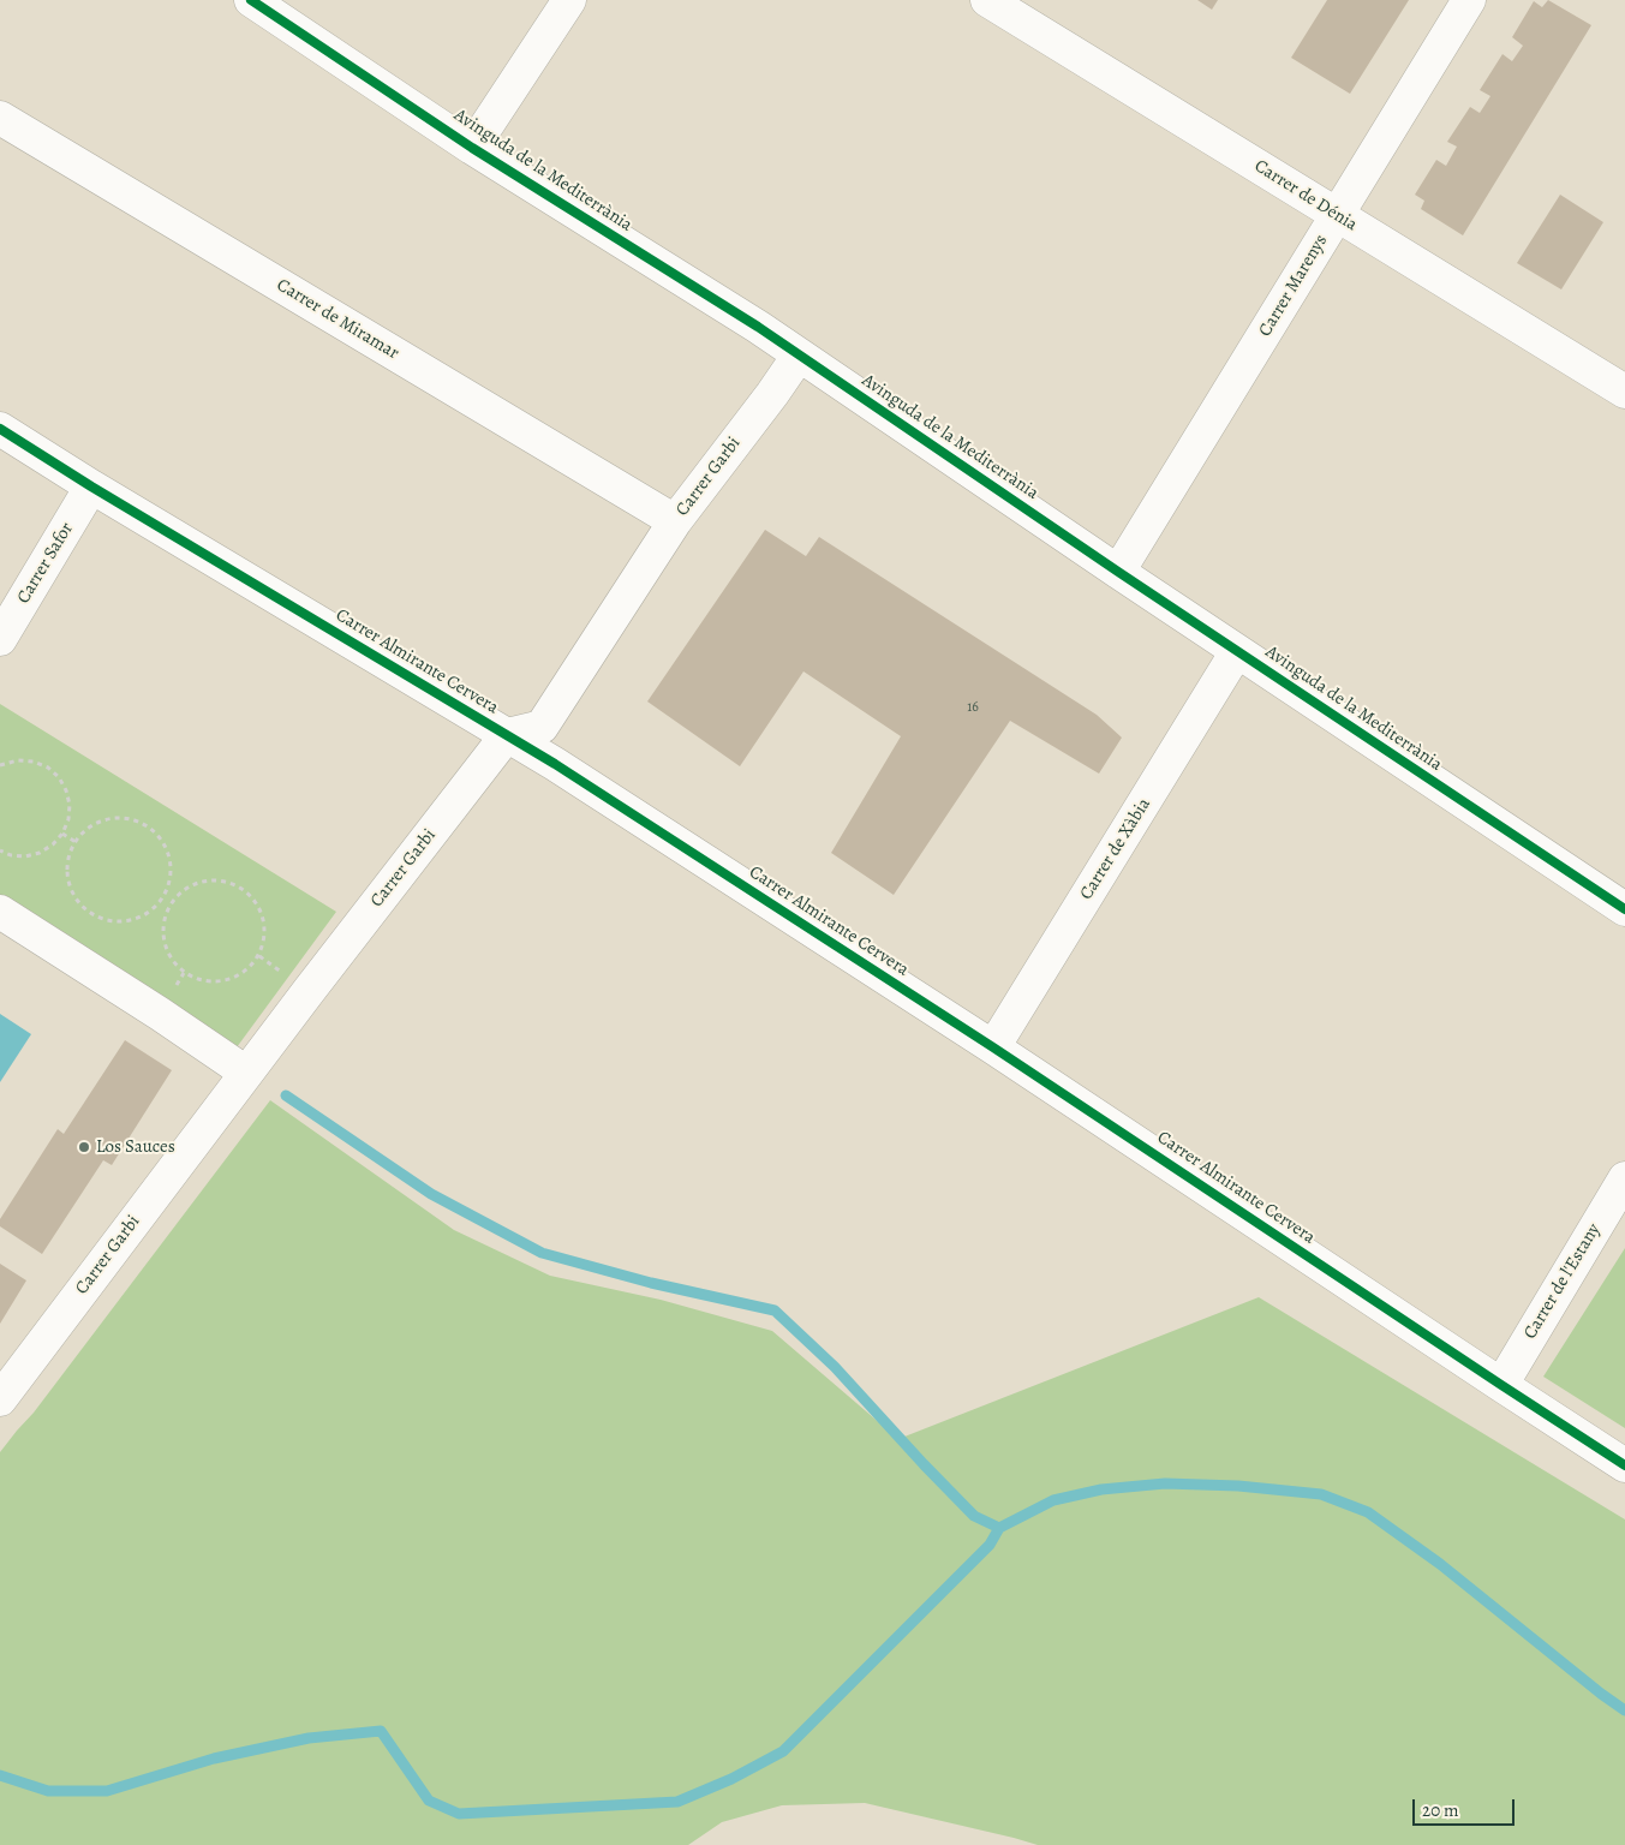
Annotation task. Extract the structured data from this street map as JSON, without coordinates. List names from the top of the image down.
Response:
{
  "streets": {
    "street": [
      "Avinguda de la Mediterrània",
      "Carrer de Dénia",
      "Carrer Marenys",
      "Carrer de Miramar",
      "Carrer Garbi",
      "Carrer Safor",
      "Carrer Almirante Cervera",
      "Carrer de Xàbia",
      "Carrer de l'Estany"
    ]
  },
  "crossings": [
    ["Avinguda de la Mediterrània", "Carrer Marenys"],
    ["Avinguda de la Mediterrània", "Carrer Garbi"],
    ["Avinguda de la Mediterrània", "Carrer de Xàbia"],
    ["Carrer de Dénia", "Carrer Marenys"],
    ["Carrer de Miramar", "Carrer Garbi"],
    ["Carrer Garbi", "Carrer Almirante Cervera"],
    ["Carrer Safor", "Carrer Almirante Cervera"],
    ["Carrer Almirante Cervera", "Carrer de Xàbia"],
    ["Carrer Almirante Cervera", "Carrer de l'Estany"]
  ],
  "places": ["Los Sauces"],
  "house_numbers": ["16"],
  "scale_bar": "20 m"
}
